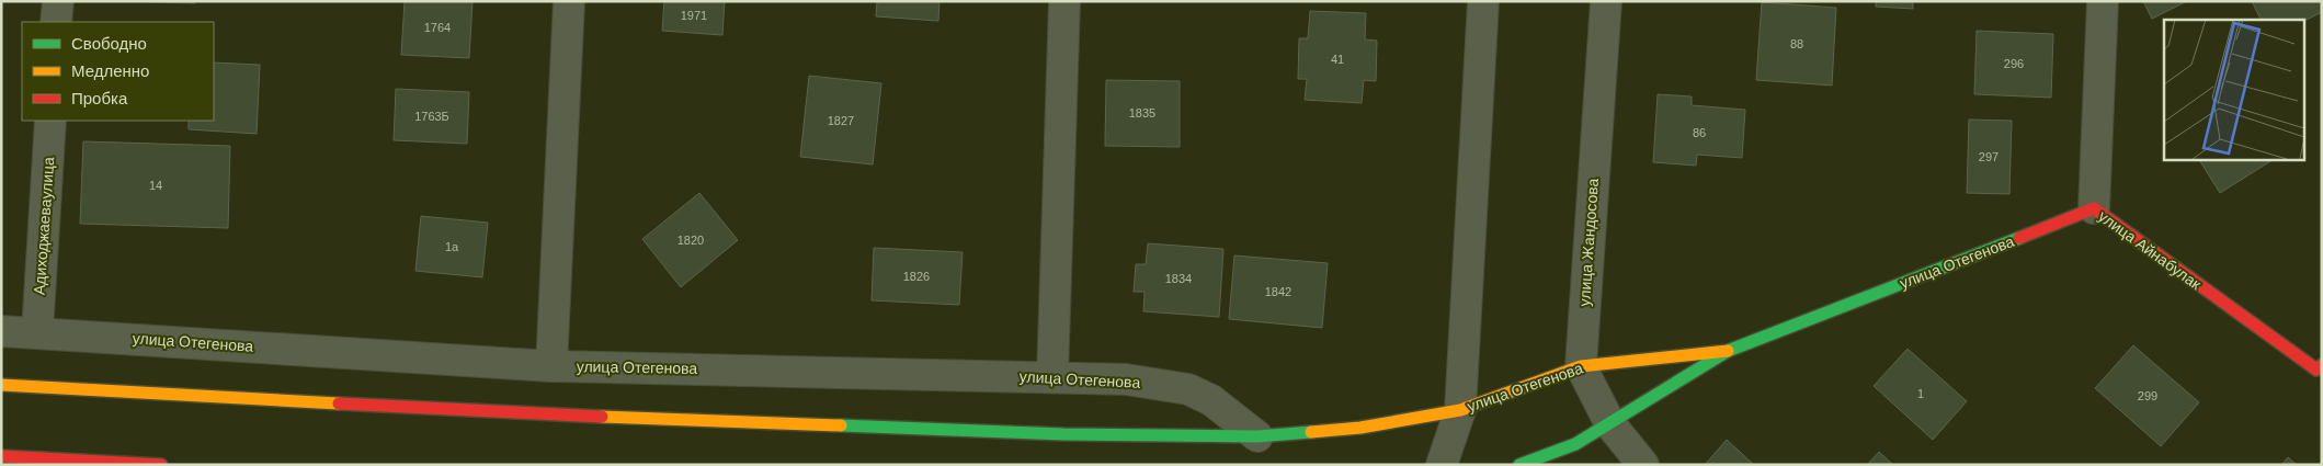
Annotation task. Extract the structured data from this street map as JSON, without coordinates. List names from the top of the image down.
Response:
{
  "streets": {
    "street": [
      "Адиходжаеваулица",
      "улица Жандосова",
      "улица Айнабулак",
      "улица Отегенова"
    ]
  },
  "crossings": [
    ["Адиходжаеваулица", "улица Отегенова"],
    ["улица Жандосова", "улица Отегенова"],
    ["улица Айнабулак", "улица Отегенова"]
  ],
  "house_numbers": [
    "1971",
    "1764",
    "88",
    "41",
    "296",
    "1835",
    "1763Б",
    "1827",
    "86",
    "297",
    "14",
    "1820",
    "1а",
    "1826",
    "1834",
    "1842",
    "1",
    "299"
  ],
  "legend": ["Свободно", "Медленно", "Пробка"]
}
